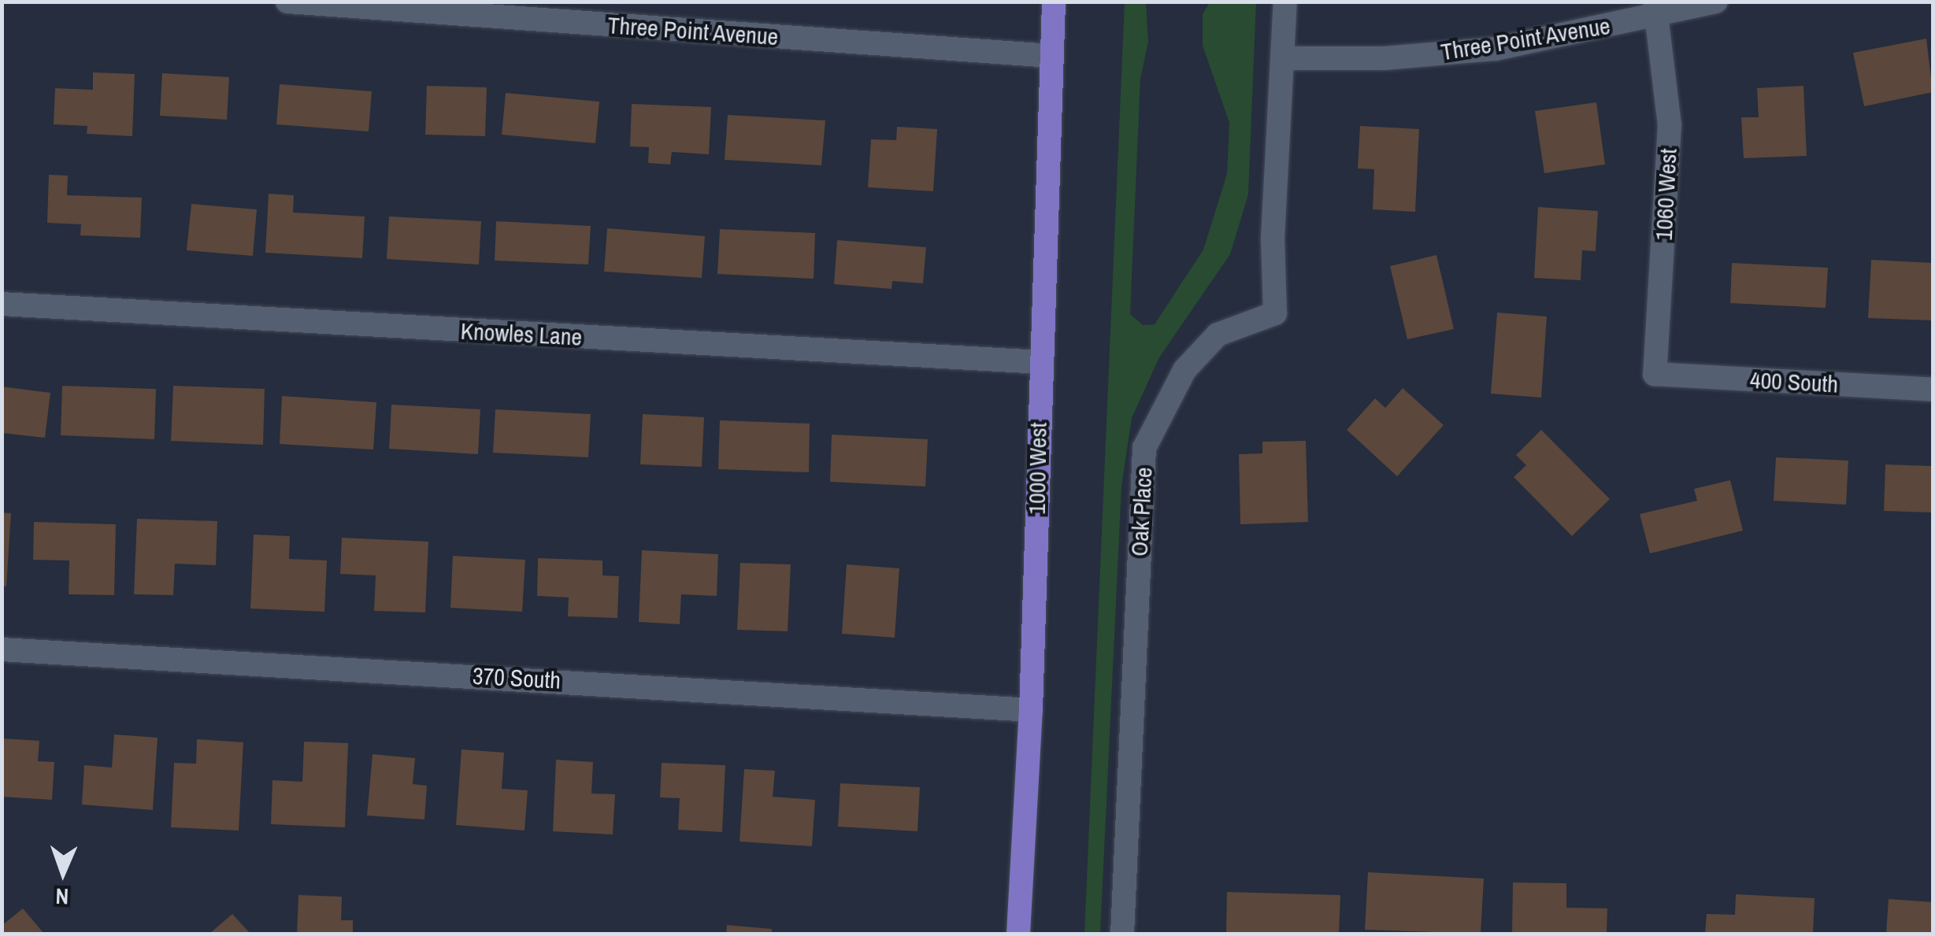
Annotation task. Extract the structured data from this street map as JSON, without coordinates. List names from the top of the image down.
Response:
{
  "streets": {
    "main road": ["1000 West"],
    "street": [
      "Three Point Avenue",
      "1060 West",
      "Knowles Lane",
      "400 South",
      "Oak Place",
      "370 South"
    ]
  },
  "crossings": [
    ["Three Point Avenue", "1060 West"],
    ["Three Point Avenue", "1000 West"],
    ["Three Point Avenue", "Oak Place"],
    ["1060 West", "400 South"],
    ["Knowles Lane", "1000 West"],
    ["1000 West", "370 South"]
  ],
  "north": "bottom"
}
